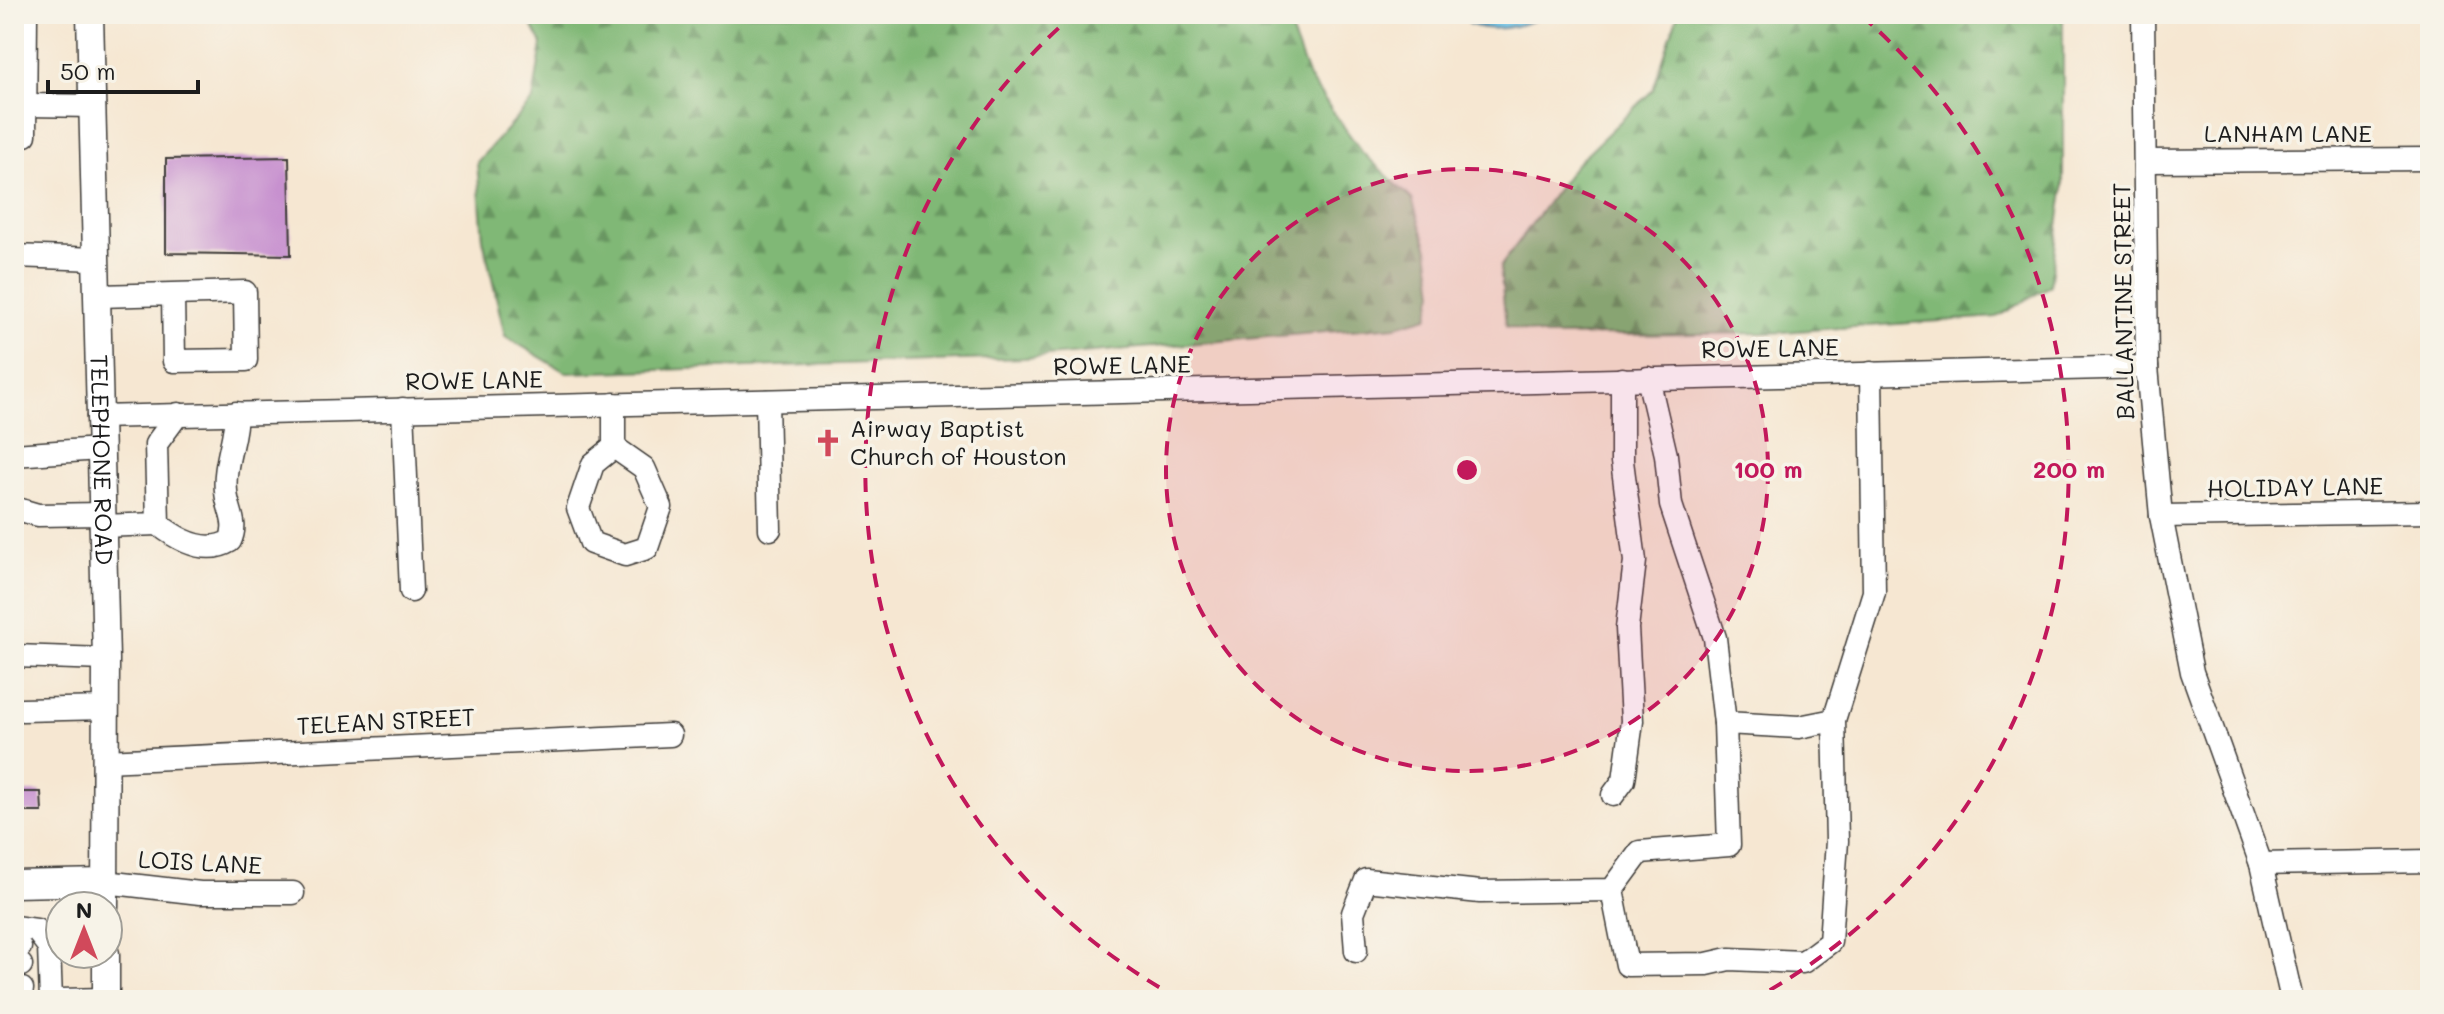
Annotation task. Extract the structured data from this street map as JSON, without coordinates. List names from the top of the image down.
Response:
{
  "streets": {
    "main road": ["TELEPHONE ROAD"],
    "street": [
      "LANHAM LANE",
      "BALLANTINE STREET",
      "ROWE LANE",
      "HOLIDAY LANE",
      "TELEAN STREET",
      "LOIS LANE"
    ]
  },
  "crossings": [
    ["LANHAM LANE", "BALLANTINE STREET"],
    ["BALLANTINE STREET", "ROWE LANE"],
    ["BALLANTINE STREET", "HOLIDAY LANE"],
    ["ROWE LANE", "TELEPHONE ROAD"],
    ["TELEPHONE ROAD", "TELEAN STREET"]
  ],
  "places": {
    "church": ["Airway Baptist Church of Houston"]
  },
  "scale_bar": "50 m",
  "north": "top",
  "rings": ["100 m", "200 m"]
}
